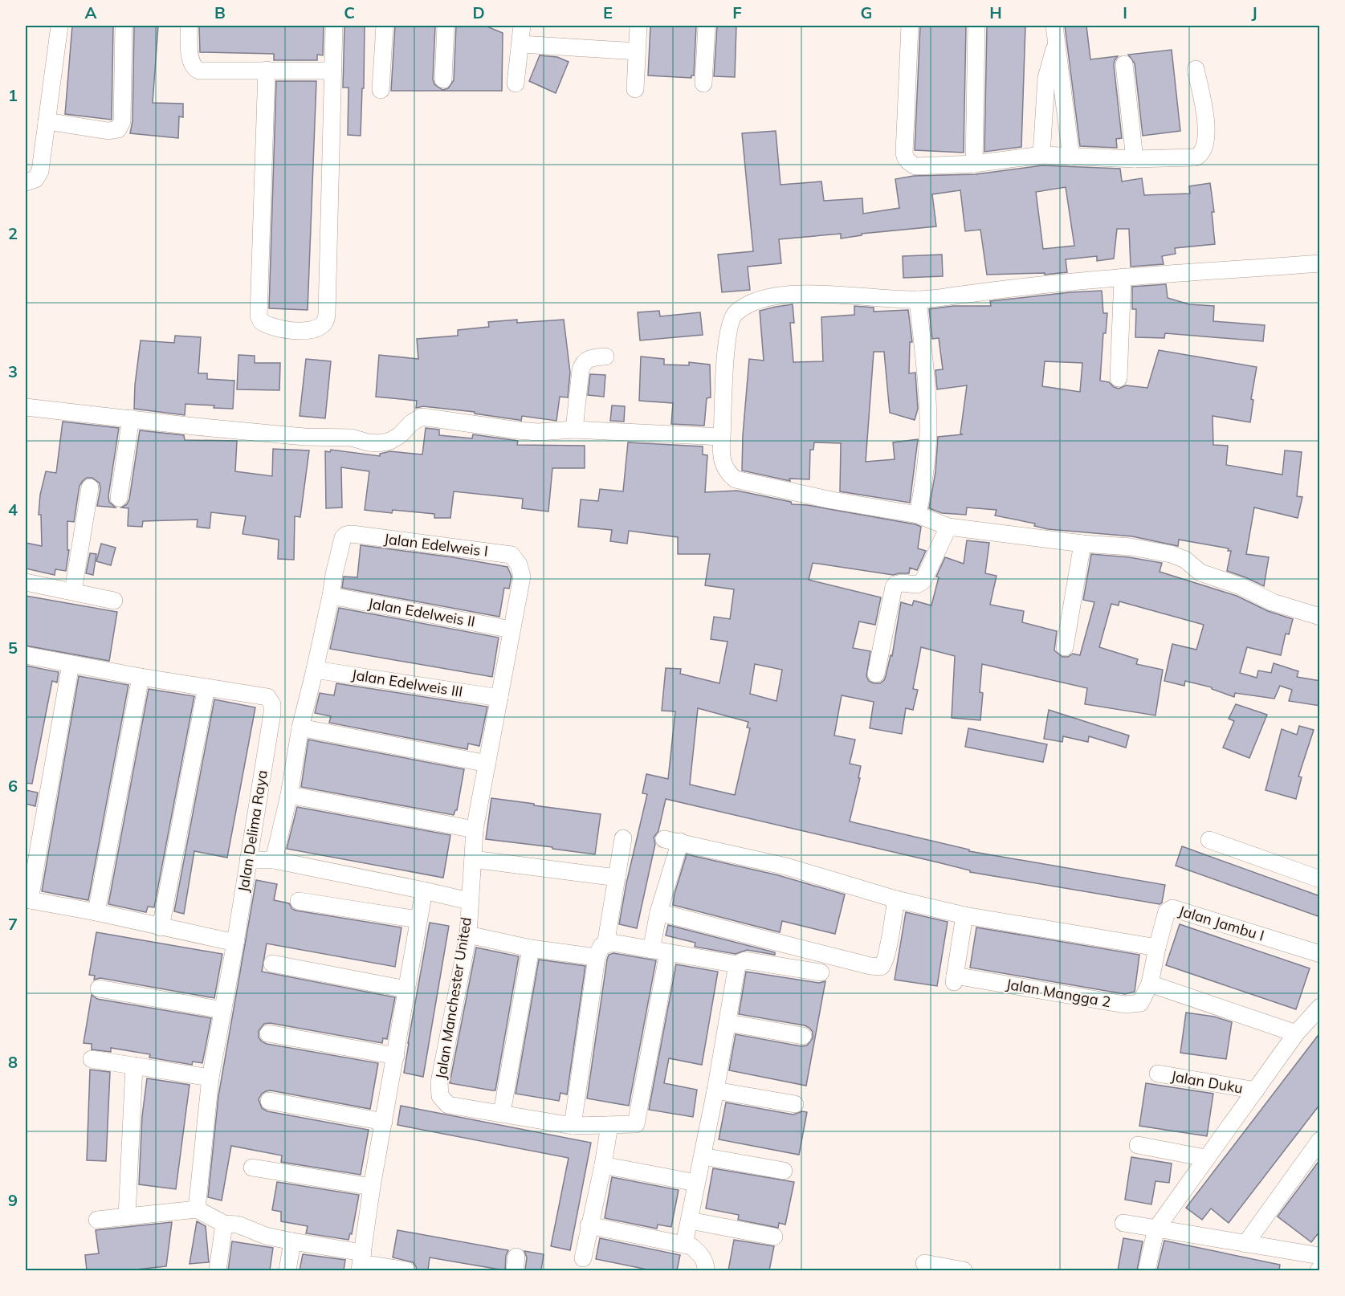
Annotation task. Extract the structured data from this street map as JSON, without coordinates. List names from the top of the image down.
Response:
{
  "streets": {
    "street": [
      "Jalan Edelweis I",
      "Jalan Edelweis II",
      "Jalan Edelweis III",
      "Jalan Delima Raya",
      "Jalan Jambu I",
      "Jalan Mangga 2",
      "Jalan Manchester United",
      "Jalan Duku"
    ]
  },
  "crossings": [
    ["Jalan Edelweis I", "Jalan Edelweis II"],
    ["Jalan Edelweis I", "Jalan Manchester United"],
    ["Jalan Edelweis II", "Jalan Manchester United"],
    ["Jalan Edelweis III", "Jalan Manchester United"],
    ["Jalan Jambu I", "Jalan Mangga 2"]
  ],
  "grid": {
    "columns": [
      "A",
      "B",
      "C",
      "D",
      "E",
      "F",
      "G",
      "H",
      "I",
      "J"
    ],
    "rows": [
      "1",
      "2",
      "3",
      "4",
      "5",
      "6",
      "7",
      "8",
      "9"
    ]
  }
}
